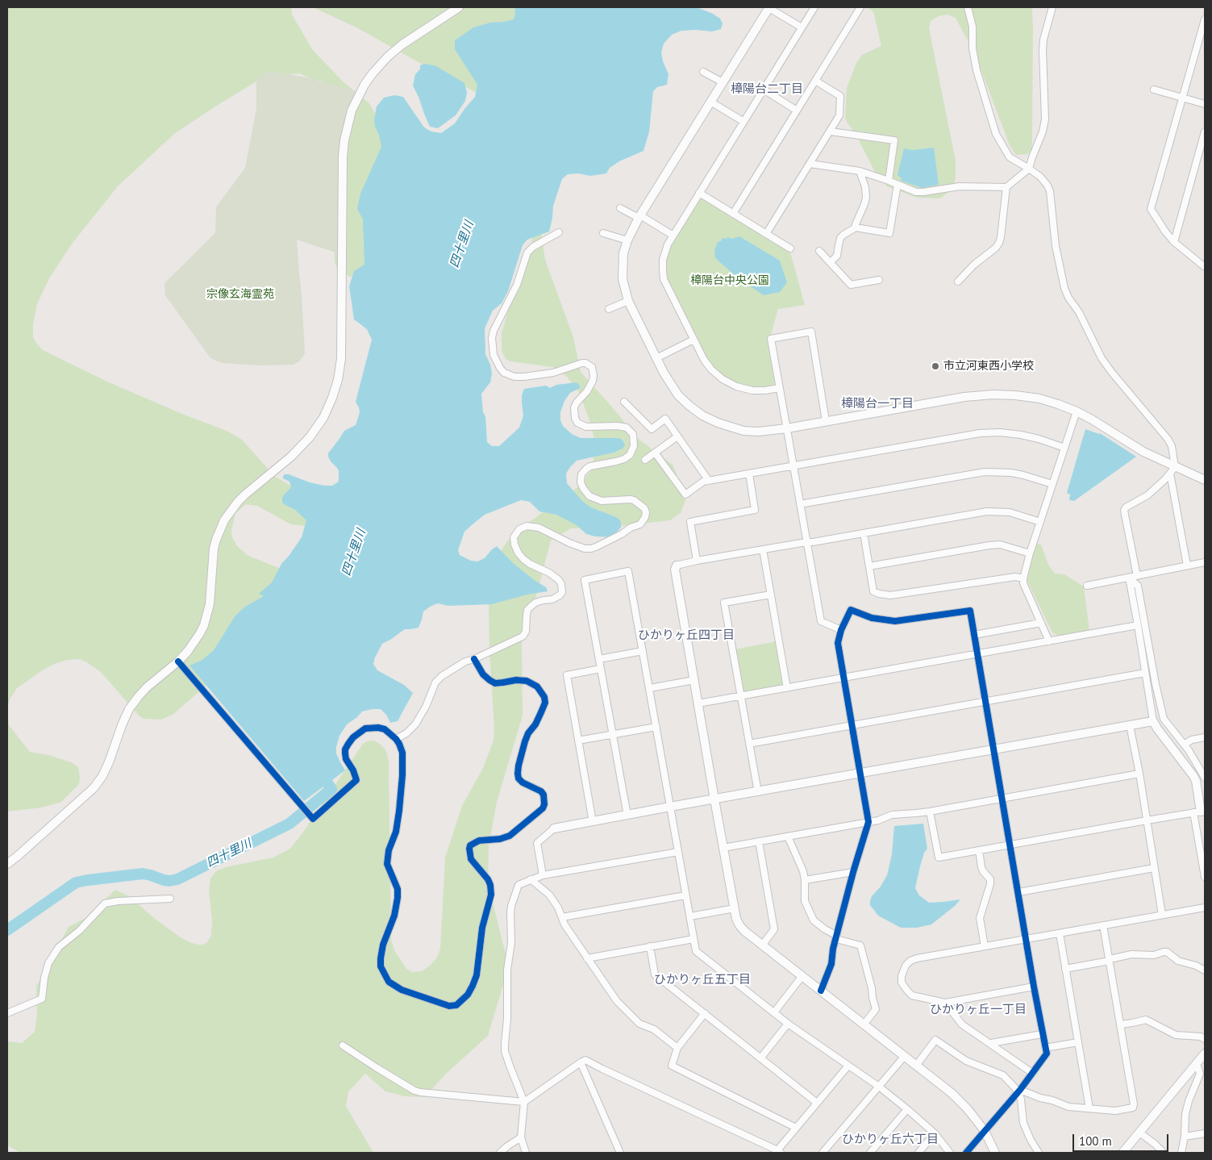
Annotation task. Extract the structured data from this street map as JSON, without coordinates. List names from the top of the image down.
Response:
{
  "districts": [
    "樟陽台二丁目",
    "樟陽台一丁目",
    "ひかりヶ丘四丁目",
    "ひかりヶ丘五丁目",
    "ひかりヶ丘一丁目",
    "ひかりヶ丘六丁目"
  ],
  "water": ["四十里川"],
  "parks": ["樟陽台中央公園", "宗像玄海霊苑"],
  "places": ["市立河東西小学校"],
  "scale_bar": "100 m"
}
